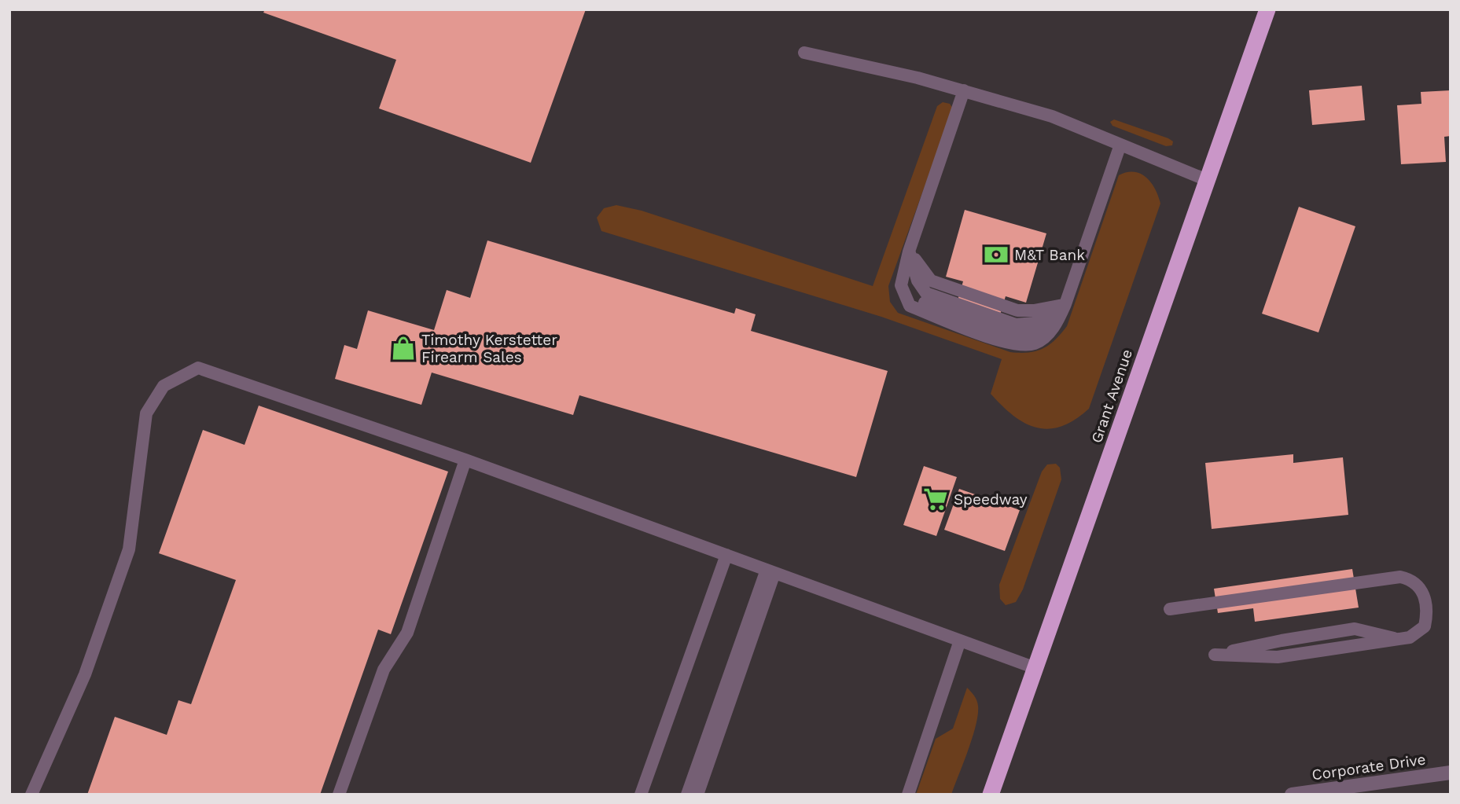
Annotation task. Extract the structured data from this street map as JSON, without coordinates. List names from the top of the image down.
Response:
{
  "streets": {
    "highway": ["Grant Avenue"],
    "street": ["Corporate Drive"]
  },
  "places": {
    "bank": ["M&T Bank"],
    "shop": ["Timothy Kerstetter Firearm Sales"],
    "supermarket": ["Speedway"]
  }
}
